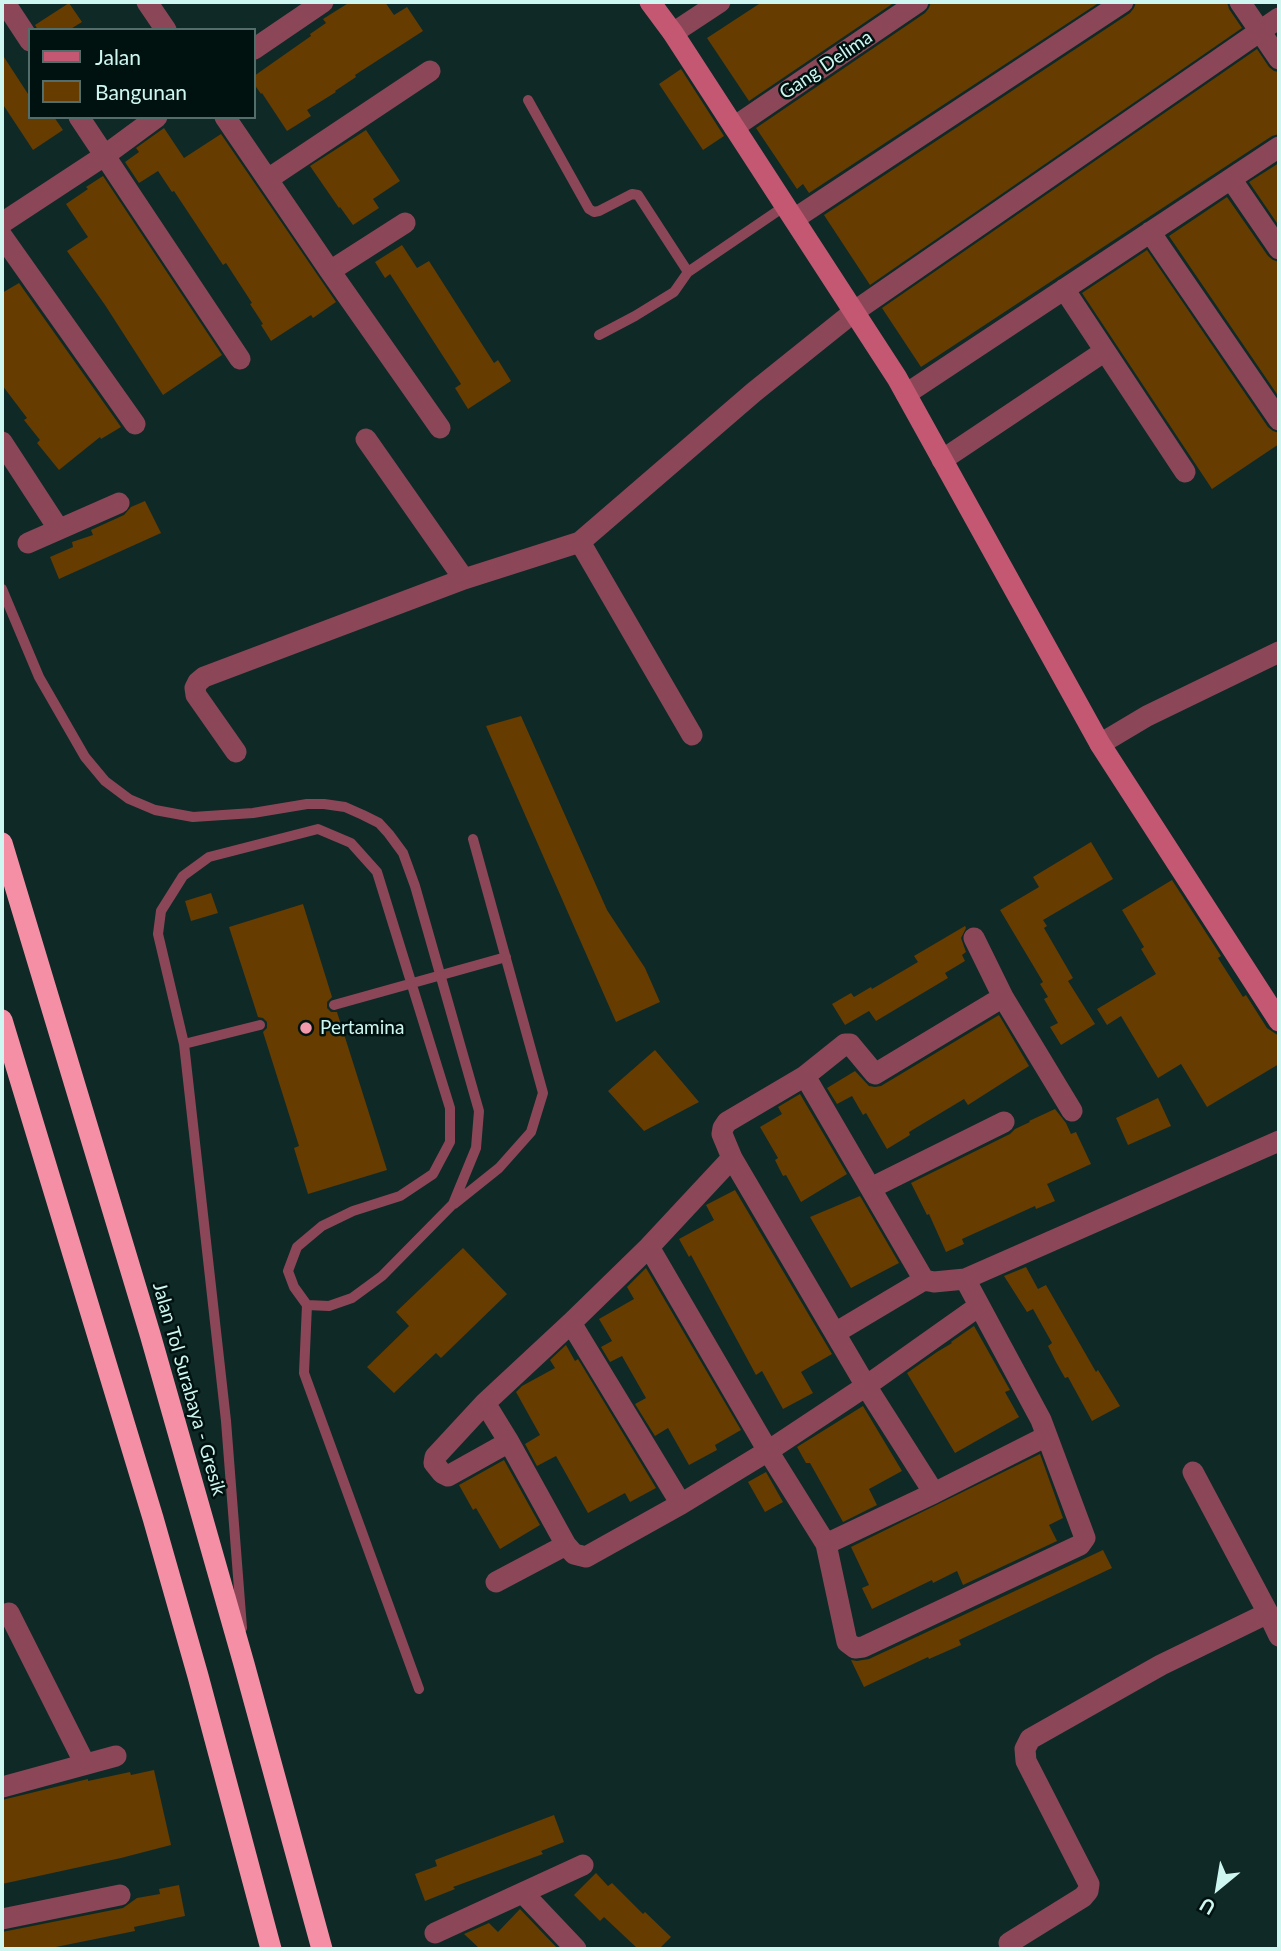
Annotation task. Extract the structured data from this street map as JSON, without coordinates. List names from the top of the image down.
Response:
{
  "streets": {
    "highway": ["Jalan Tol Surabaya - Gresik"],
    "street": ["Gang Delima"]
  },
  "places": ["Pertamina"],
  "legend": ["Jalan", "Bangunan"],
  "north": "bottom left"
}
